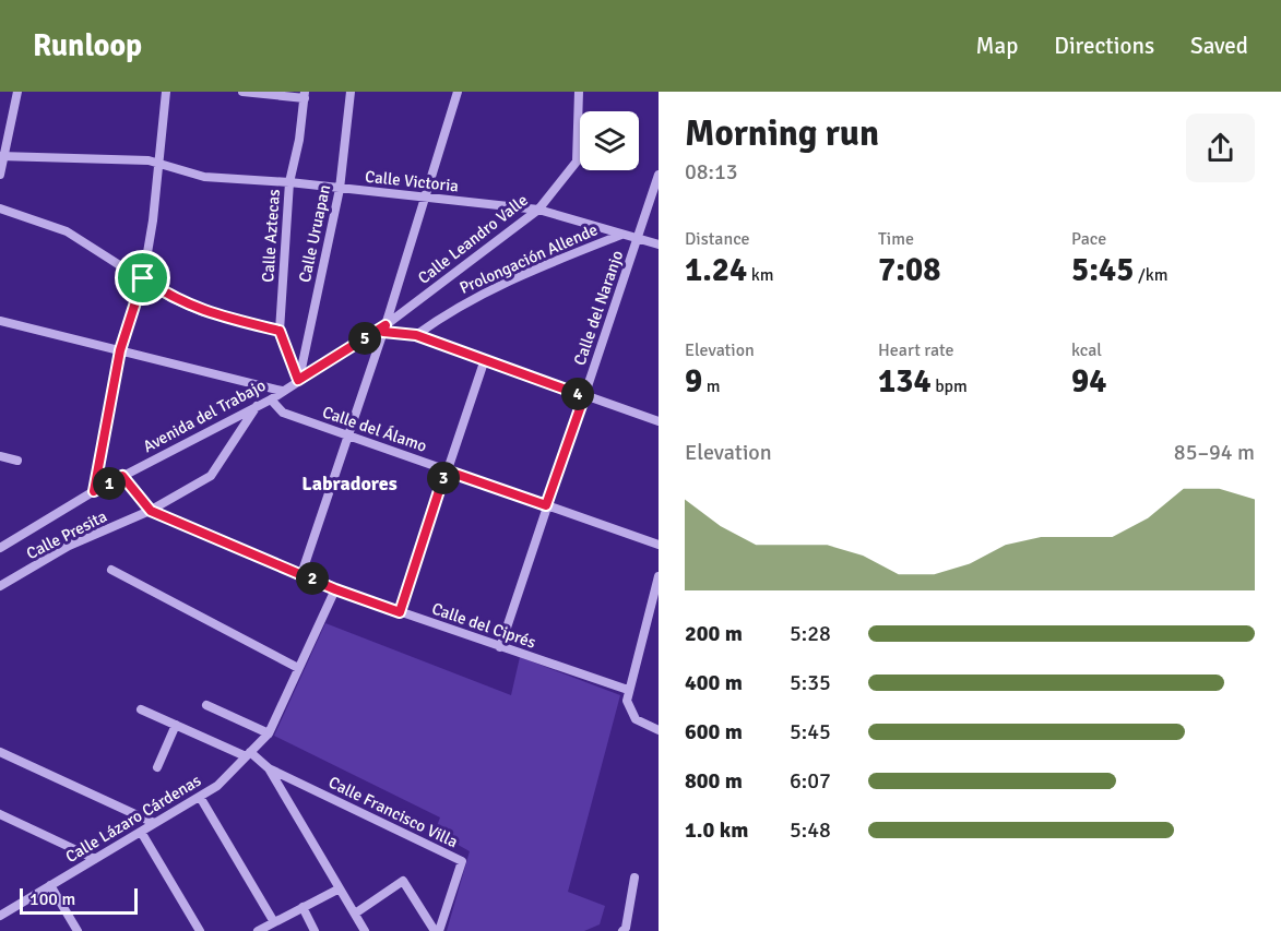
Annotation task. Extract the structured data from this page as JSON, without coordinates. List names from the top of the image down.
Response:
{
  "streets": {
    "street": [
      "Calle Victoria",
      "Calle Uruapan",
      "Calle Aztecas",
      "Calle Leandro Valle",
      "Prolongación Allende",
      "Calle del Naranjo",
      "Avenida del Trabajo",
      "Calle del Álamo",
      "Calle Presita",
      "Calle del Ciprés",
      "Calle Francisco Villa",
      "Calle Lázaro Cárdenas"
    ]
  },
  "crossings": [
    ["Calle Victoria", "Calle Uruapan"],
    ["Calle Victoria", "Calle Aztecas"],
    ["Calle Victoria", "Calle Leandro Valle"],
    ["Calle Victoria", "Prolongación Allende"],
    ["Calle Victoria", "Calle del Naranjo"],
    ["Calle Uruapan", "Calle Aztecas"],
    ["Calle Uruapan", "Avenida del Trabajo"],
    ["Calle Aztecas", "Avenida del Trabajo"],
    ["Calle Leandro Valle", "Avenida del Trabajo"],
    ["Calle del Naranjo", "Calle del Álamo"],
    ["Calle del Naranjo", "Calle del Ciprés"],
    ["Avenida del Trabajo", "Calle del Álamo"],
    ["Avenida del Trabajo", "Calle Presita"],
    ["Calle Presita", "Calle del Ciprés"],
    ["Calle del Ciprés", "Calle Lázaro Cárdenas"],
    ["Calle Francisco Villa", "Calle Lázaro Cárdenas"]
  ],
  "districts": ["Labradores"],
  "scale_bar": "100 m",
  "page": {
    "header": "Runloop",
    "nav": ["Map", "Directions", "Saved"],
    "heading": ["Morning run", "08:13"],
    "stats": [
      ["Distance", "1.24 km"],
      ["Time", "7:08"],
      ["Pace", "5:45 /km"],
      ["Elevation", "9 m"],
      ["Heart rate", "134 bpm"],
      ["kcal", "94"]
    ],
    "pins": [
      "5",
      "4",
      "3",
      "1",
      "2"
    ],
    "chart": ["Elevation", "85–94 m"],
    "list": [
      {
        "name": "200 m",
        "note": "5:28"
      },
      {
        "name": "400 m",
        "note": "5:35"
      },
      {
        "name": "600 m",
        "note": "5:45"
      },
      {
        "name": "800 m",
        "note": "6:07"
      },
      {
        "name": "1.0 km",
        "note": "5:48"
      }
    ],
    "scale": "100 m"
  }
}
